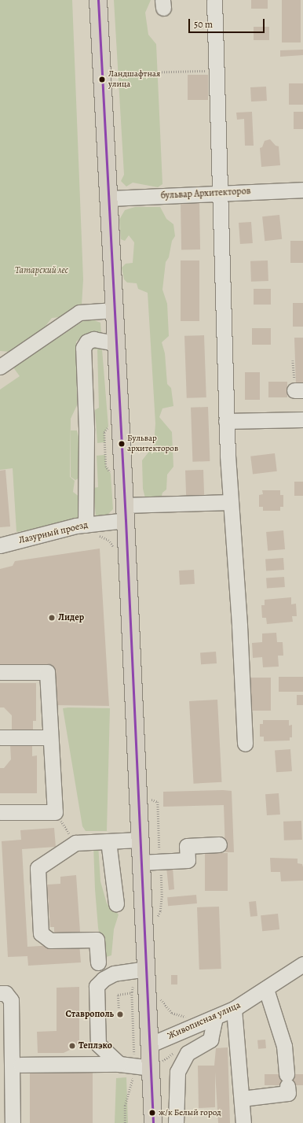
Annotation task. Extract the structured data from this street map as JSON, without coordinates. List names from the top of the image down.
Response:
{
  "streets": {
    "street": ["бульвар Архитекторов", "Лазурный проезд", "Живописная улица"]
  },
  "parks": ["Татарский лес"],
  "places": [
    "Ландшафтная улица",
    "Бульвар архитекторов",
    "Лидер",
    "Ставрополь",
    "Теплэко",
    "ж/к Белый город"
  ],
  "scale_bar": "50 m"
}
